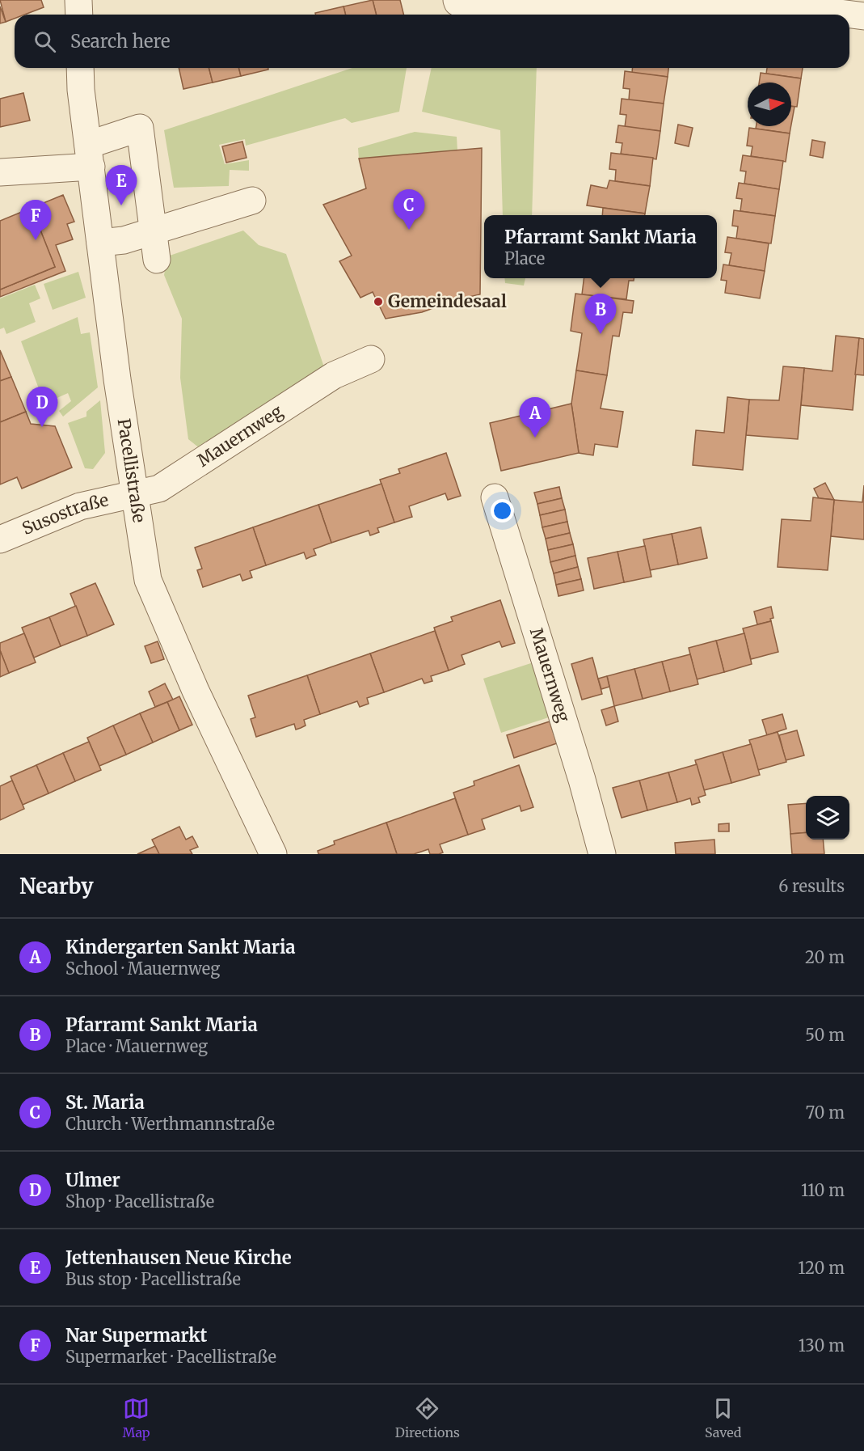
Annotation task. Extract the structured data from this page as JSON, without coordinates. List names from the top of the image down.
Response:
{
  "streets": {
    "street": ["Mauernweg", "Pacellistraße", "Susostraße"]
  },
  "crossings": [
    ["Mauernweg", "Pacellistraße"],
    ["Mauernweg", "Susostraße"],
    ["Pacellistraße", "Susostraße"]
  ],
  "places": ["Gemeindesaal"],
  "north": "right",
  "page": {
    "search": "Search here",
    "pins": [
      "E",
      "C",
      "F",
      "B",
      "D",
      "A"
    ],
    "popup": ["Pfarramt Sankt Maria", "Place"],
    "heading": ["Nearby", "6 results"],
    "list": [
      {
        "mark": "A",
        "name": "Kindergarten Sankt Maria",
        "note": "School · Mauernweg",
        "value": "20 m"
      },
      {
        "mark": "B",
        "name": "Pfarramt Sankt Maria",
        "note": "Place · Mauernweg",
        "value": "50 m"
      },
      {
        "mark": "C",
        "name": "St. Maria",
        "note": "Church · Werthmannstraße",
        "value": "70 m"
      },
      {
        "mark": "D",
        "name": "Ulmer",
        "note": "Shop · Pacellistraße",
        "value": "110 m"
      },
      {
        "mark": "E",
        "name": "Jettenhausen Neue Kirche",
        "note": "Bus stop · Pacellistraße",
        "value": "120 m"
      },
      {
        "mark": "F",
        "name": "Nar Supermarkt",
        "note": "Supermarket · Pacellistraße",
        "value": "130 m"
      }
    ],
    "nav": ["Map", "Directions", "Saved"]
  }
}
